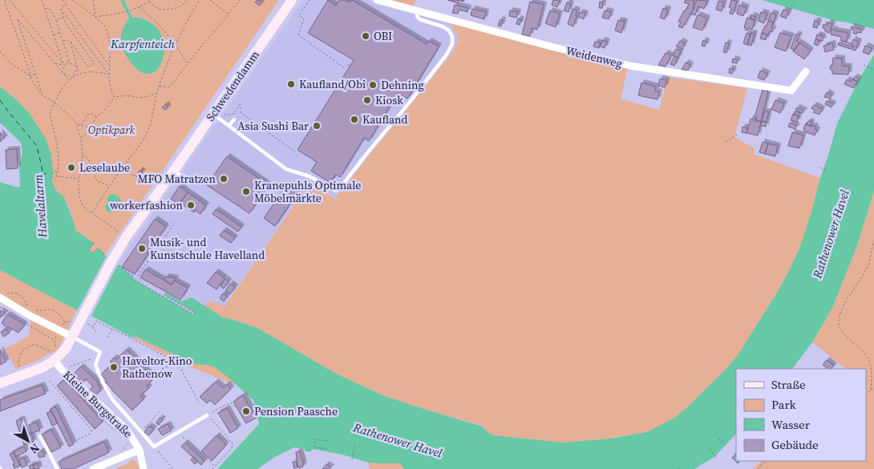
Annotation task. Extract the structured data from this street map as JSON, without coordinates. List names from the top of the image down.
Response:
{
  "streets": {
    "main road": ["Schwedendamm"],
    "street": ["Weidenweg", "Kleine Burgstraße"]
  },
  "crossings": [
    ["Schwedendamm", "Kleine Burgstraße"]
  ],
  "water": ["Karpfenteich", "Havelaltarm", "Rathenower Havel"],
  "parks": ["Optikpark"],
  "places": [
    "OBI",
    "Kaufland/Obi",
    "Dehning",
    "Kiosk",
    "Kaufland",
    "Asia Sushi Bar",
    "Leselaube",
    "MFO Matratzen",
    "Kranepuhls Optimale Möbelmärkte",
    "workerfashion",
    "Musik- und Kunstschule Havelland",
    "Haveltor-Kino Rathenow",
    "Pension Paasche"
  ],
  "legend": [
    "Straße",
    "Park",
    "Wasser",
    "Gebäude"
  ],
  "north": "bottom right"
}
